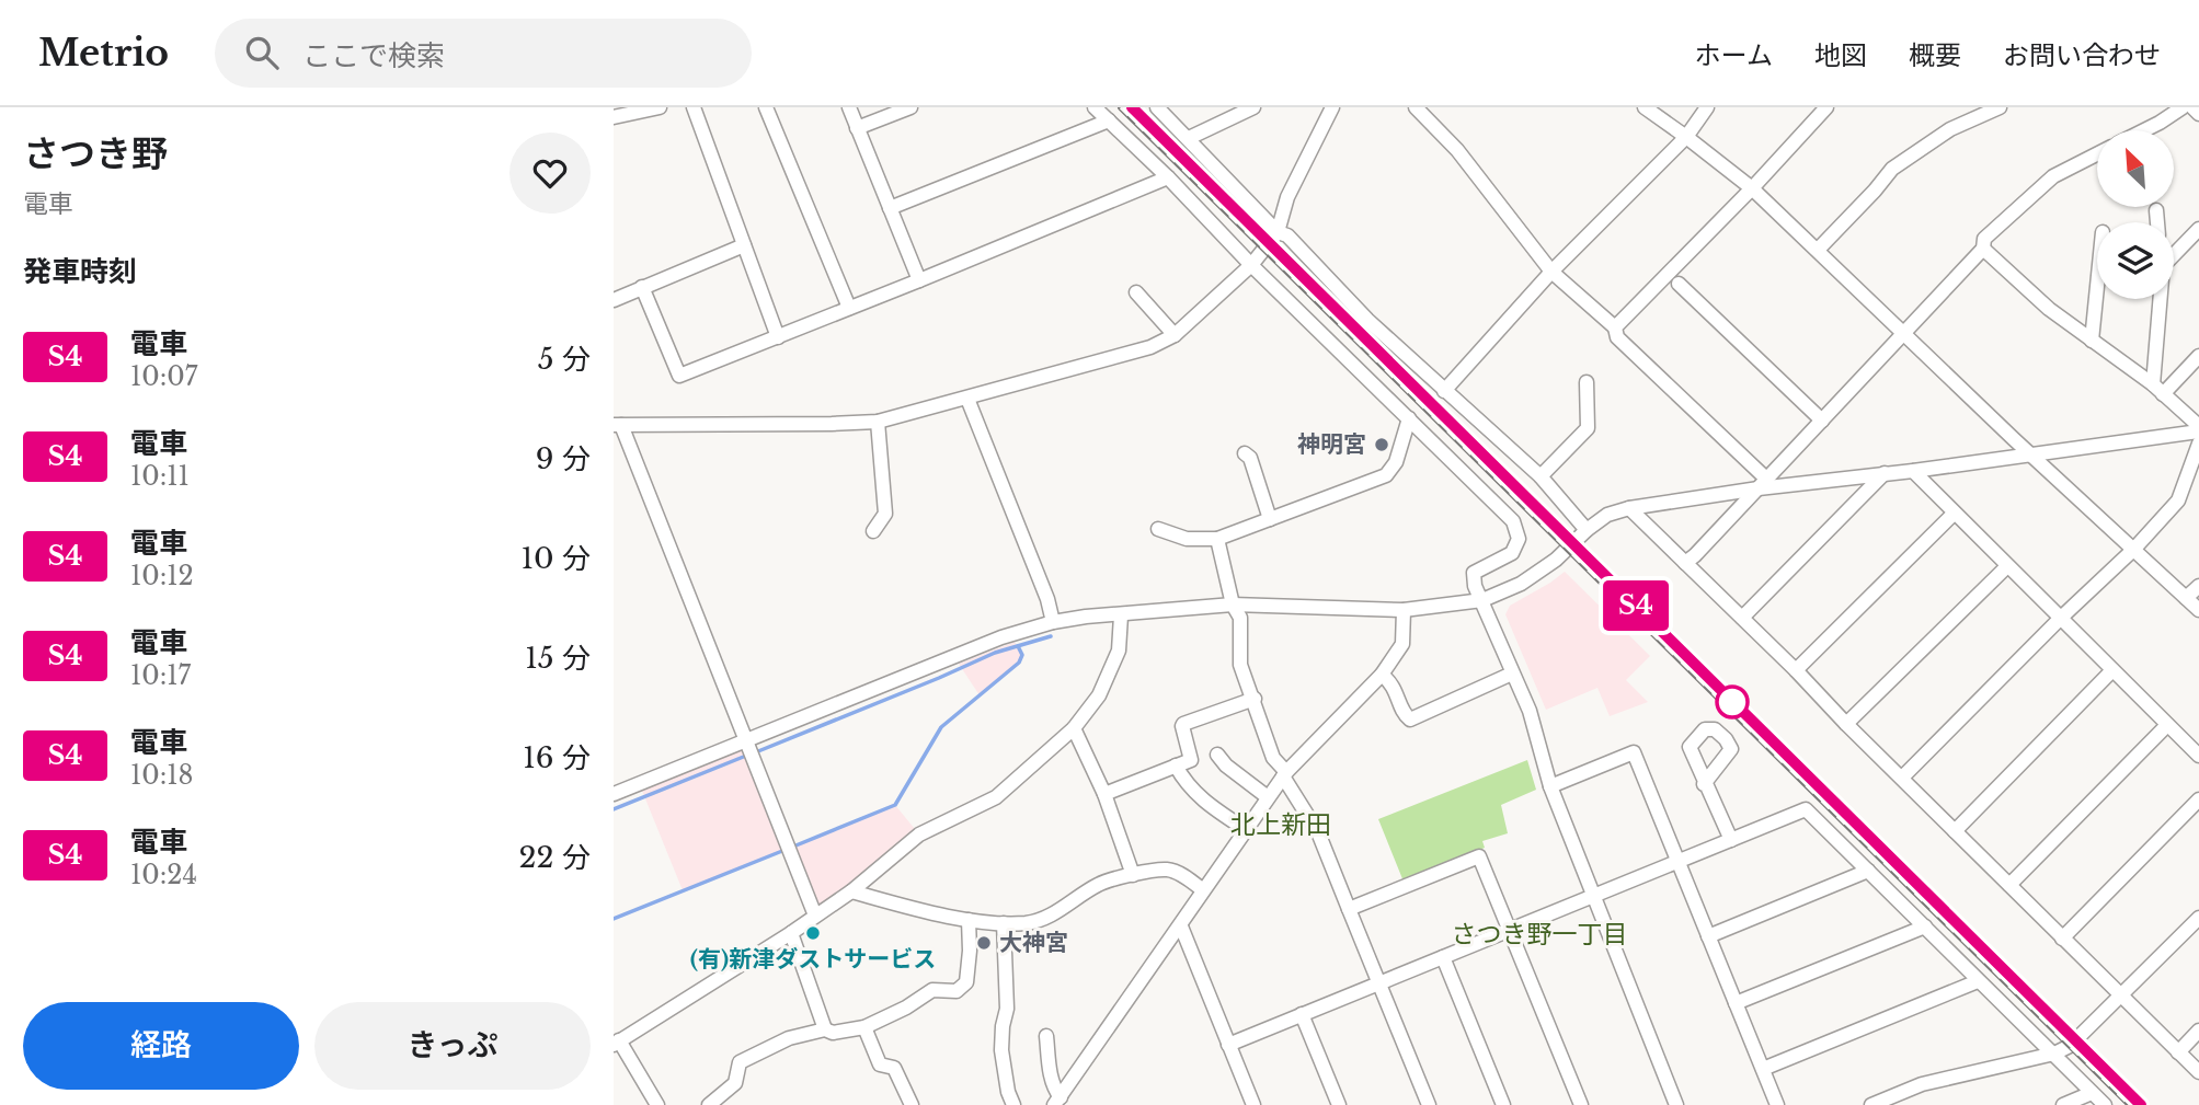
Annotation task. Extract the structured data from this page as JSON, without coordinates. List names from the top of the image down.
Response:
{
  "districts": ["北上新田", "さつき野一丁目"],
  "places": ["神明宮", "(有)新津ダストサービス", "大神宮"],
  "north": "top left",
  "page": {
    "header": "Metrio",
    "search": "ここで検索",
    "nav": [
      "ホーム",
      "地図",
      "概要",
      "お問い合わせ"
    ],
    "heading": [
      ["さつき野", "電車"],
      "発車時刻"
    ],
    "on_map": "S4",
    "list": [
      {
        "mark": "S4",
        "name": "電車",
        "note": "10:07",
        "value": "5 分"
      },
      {
        "mark": "S4",
        "name": "電車",
        "note": "10:11",
        "value": "9 分"
      },
      {
        "mark": "S4",
        "name": "電車",
        "note": "10:12",
        "value": "10 分"
      },
      {
        "mark": "S4",
        "name": "電車",
        "note": "10:17",
        "value": "15 分"
      },
      {
        "mark": "S4",
        "name": "電車",
        "note": "10:18",
        "value": "16 分"
      },
      {
        "mark": "S4",
        "name": "電車",
        "note": "10:24",
        "value": "22 分"
      }
    ],
    "buttons": ["経路", "きっぷ"]
  }
}
